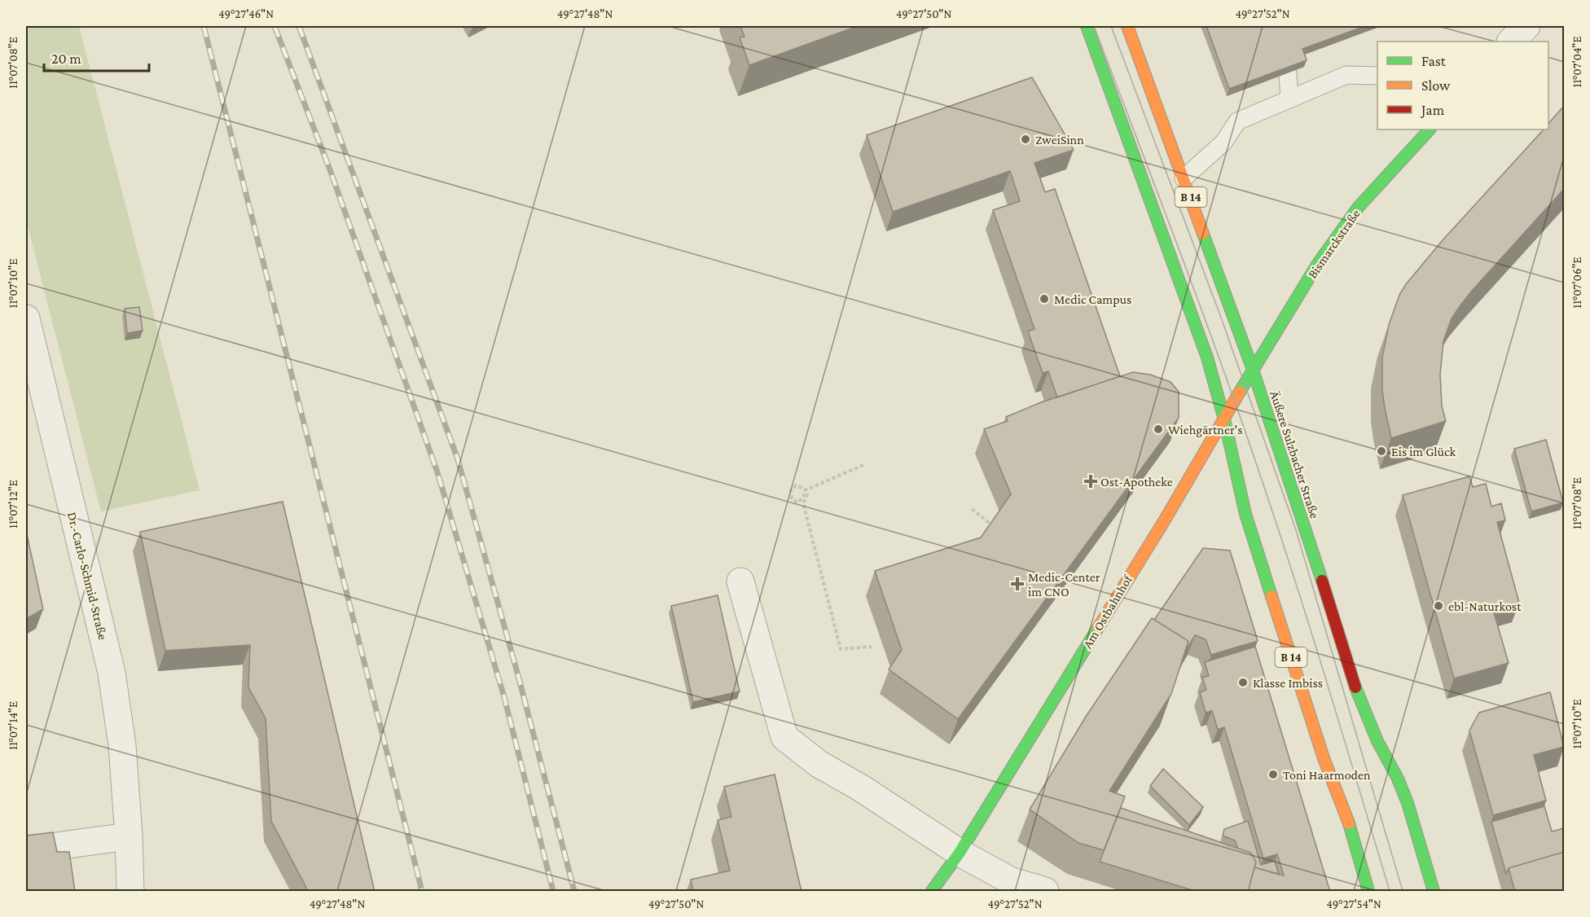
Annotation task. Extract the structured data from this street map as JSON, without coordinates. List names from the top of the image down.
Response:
{
  "streets": {
    "main road": [
      "B 14",
      "Bismarckstraße",
      "Äußere Sulzbacher Straße",
      "Am Ostbahnhof"
    ],
    "street": ["Dr.-Carlo-Schmid-Straße"]
  },
  "crossings": [
    ["B 14", "Am Ostbahnhof"],
    ["Bismarckstraße", "Äußere Sulzbacher Straße"],
    ["Bismarckstraße", "Am Ostbahnhof"],
    ["Äußere Sulzbacher Straße", "Am Ostbahnhof"]
  ],
  "places": {
    "other": [
      "ZweiSinn",
      "Medic Campus",
      "Wiehgärtner's",
      "Eis im Glück",
      "ebl-Naturkost",
      "Klasse Imbiss",
      "Toni Haarmoden"
    ],
    "health": ["Ost-Apotheke", "Medic-Center im CNO"]
  },
  "legend": ["Fast", "Slow", "Jam"],
  "scale_bar": "20 m",
  "coordinates": [
    "49°27'46\"N",
    "49°27'48\"N",
    "49°27'50\"N",
    "49°27'52\"N",
    "11°07'04\"E",
    "11°07'08\"E",
    "11°07'06\"E",
    "11°07'10\"E",
    "11°07'12\"E",
    "11°07'14\"E",
    "49°27'54\"N"
  ]
}
